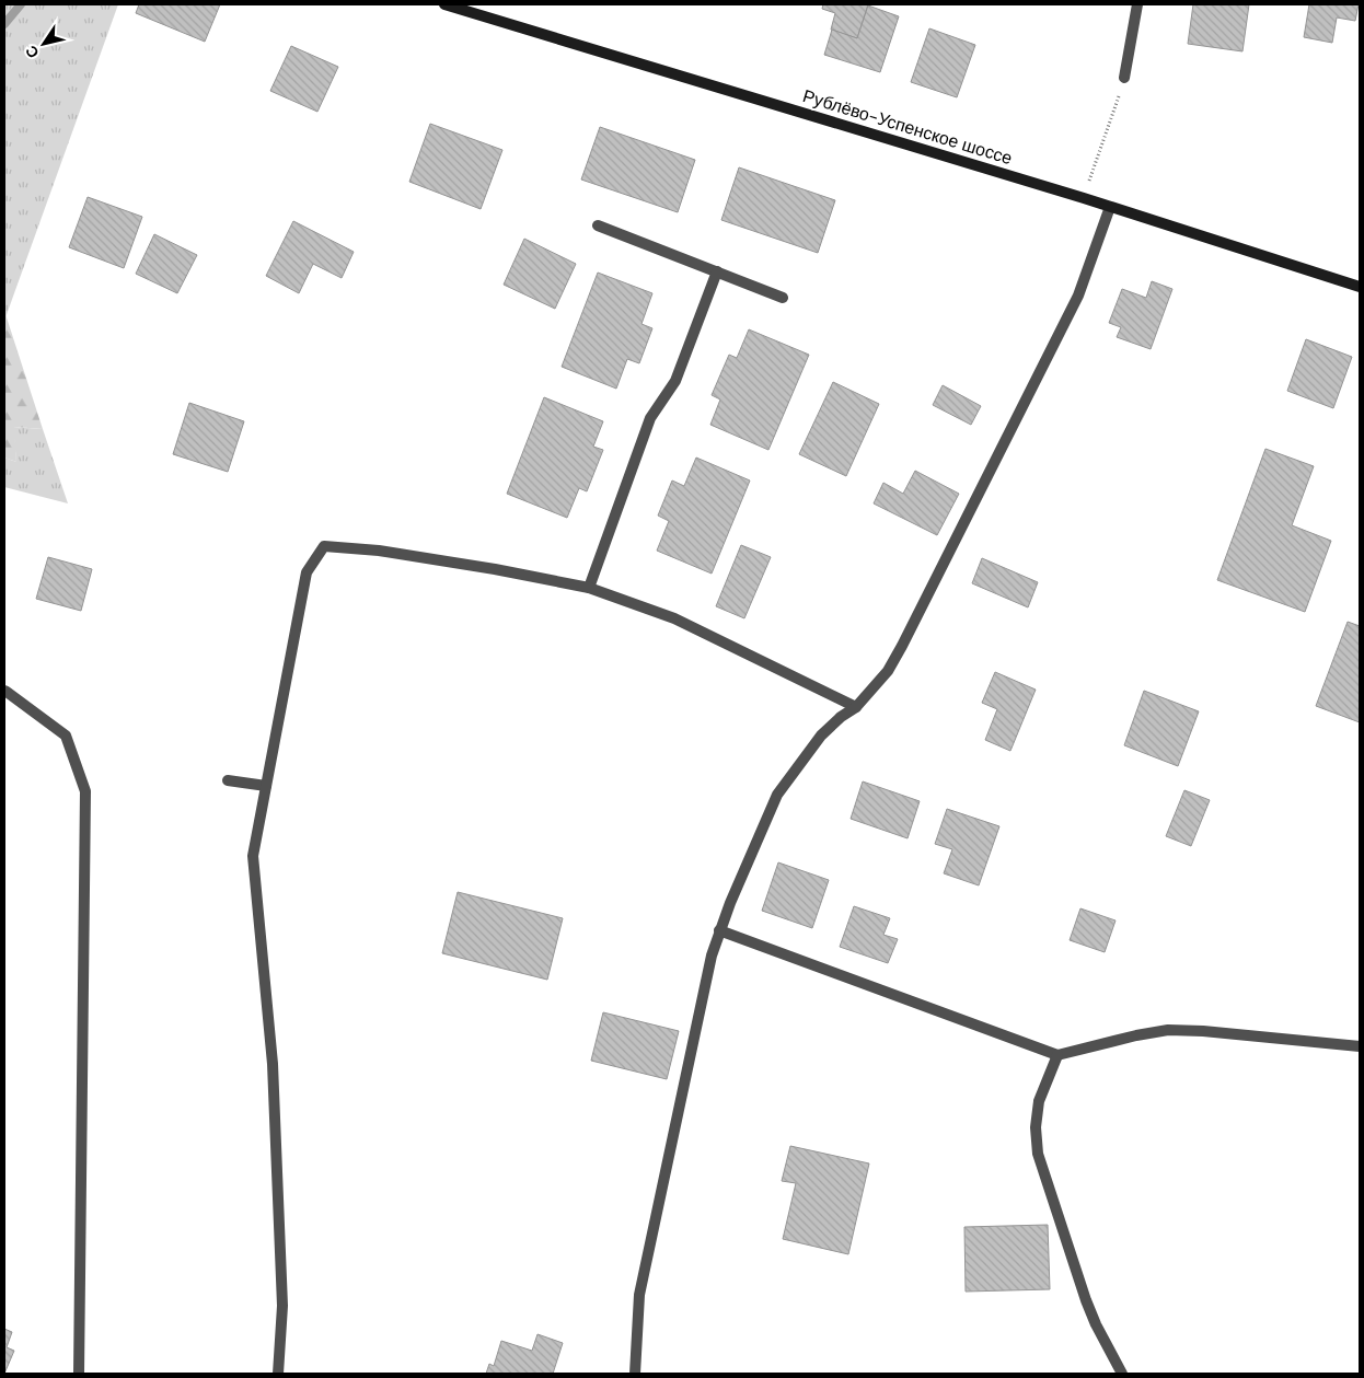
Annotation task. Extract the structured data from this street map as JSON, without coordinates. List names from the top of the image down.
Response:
{
  "streets": {
    "main road": ["Рублёво-Успенское шоссе"]
  },
  "north": "bottom left"
}
